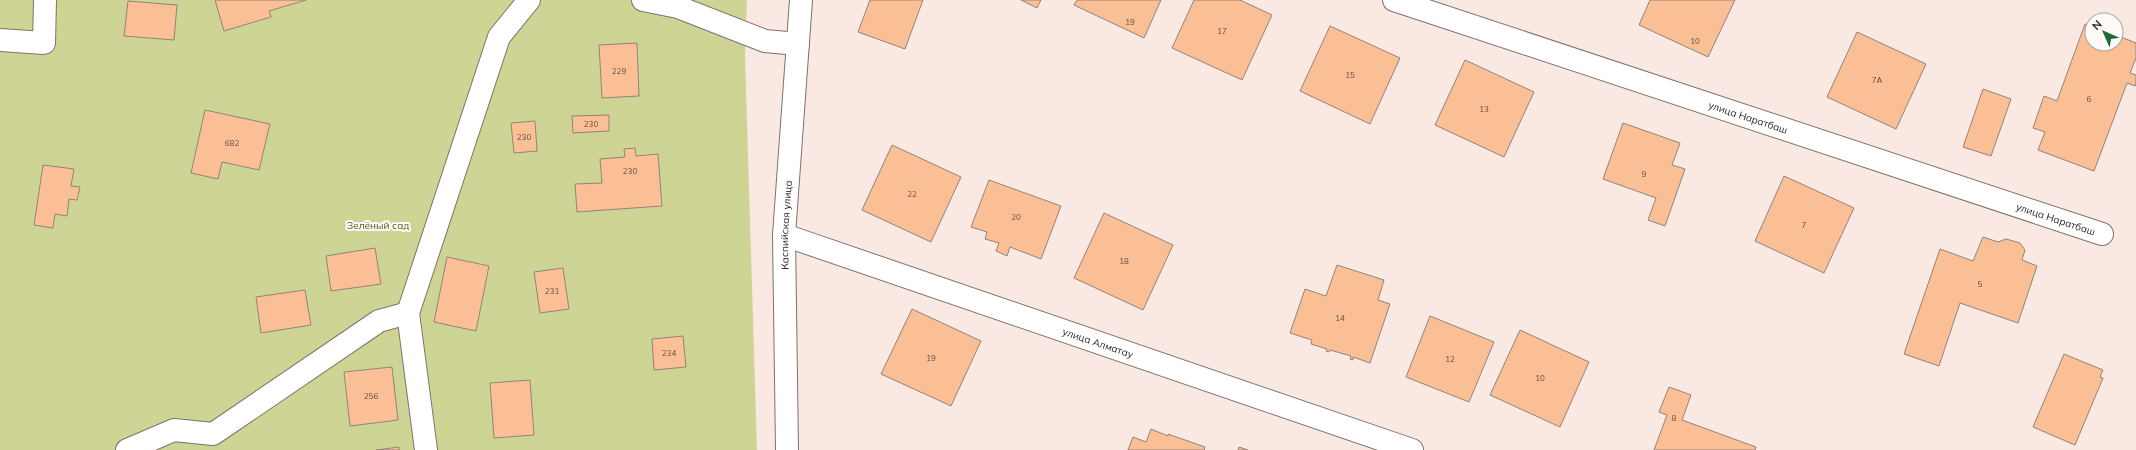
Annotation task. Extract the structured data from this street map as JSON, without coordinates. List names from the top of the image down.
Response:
{
  "streets": {
    "street": ["улица Наратбаш", "Каспийская улица", "улица Алматау"]
  },
  "crossings": [
    ["Каспийская улица", "улица Алматау"]
  ],
  "parks": ["Зелёный сад"],
  "house_numbers": [
    "19",
    "17",
    "10",
    "229",
    "15",
    "7А",
    "6",
    "13",
    "230",
    "230",
    "682",
    "230",
    "9",
    "22",
    "20",
    "7",
    "18",
    "5",
    "231",
    "14",
    "234",
    "19",
    "12",
    "10",
    "256",
    "8"
  ],
  "north": "top left"
}
